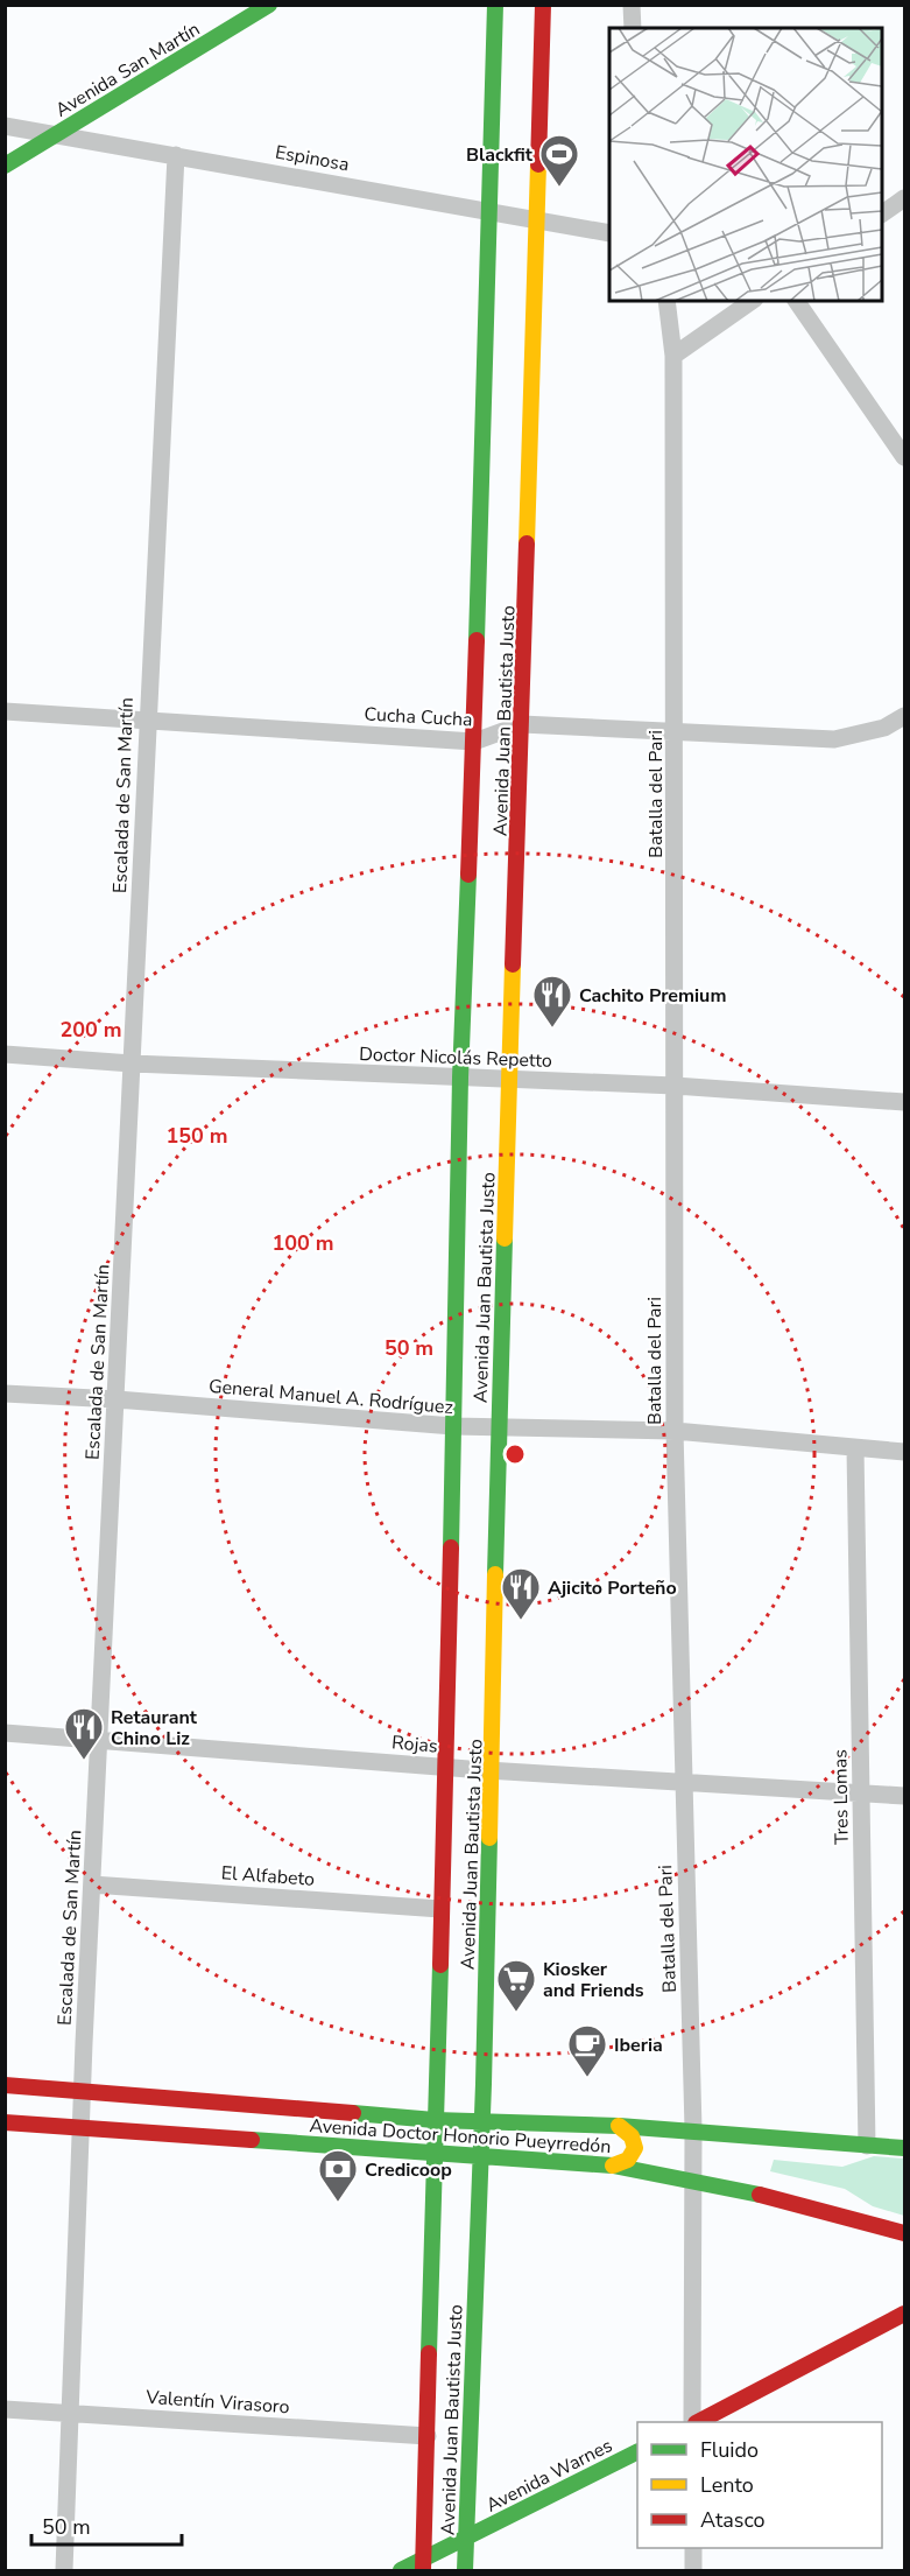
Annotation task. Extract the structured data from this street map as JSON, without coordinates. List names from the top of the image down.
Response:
{
  "streets": {
    "main road": [
      "Avenida San Martín",
      "Avenida Juan Bautista Justo",
      "Avenida Doctor Honorio Pueyrredón",
      "Avenida Warnes"
    ],
    "street": [
      "Espinosa",
      "Cucha Cucha",
      "Batalla del Pari",
      "Escalada de San Martín",
      "Doctor Nicolás Repetto",
      "General Manuel A. Rodríguez",
      "Rojas",
      "Tres Lomas",
      "El Alfabeto",
      "Valentín Virasoro"
    ]
  },
  "crossings": [
    ["Avenida San Martín", "Espinosa"],
    ["Espinosa", "Avenida Juan Bautista Justo"],
    ["Espinosa", "Escalada de San Martín"],
    ["Cucha Cucha", "Avenida Juan Bautista Justo"],
    ["Cucha Cucha", "Batalla del Pari"],
    ["Cucha Cucha", "Escalada de San Martín"],
    ["Avenida Juan Bautista Justo", "Doctor Nicolás Repetto"],
    ["Avenida Juan Bautista Justo", "General Manuel A. Rodríguez"],
    ["Avenida Juan Bautista Justo", "Rojas"],
    ["Avenida Juan Bautista Justo", "El Alfabeto"],
    ["Avenida Juan Bautista Justo", "Avenida Doctor Honorio Pueyrredón"],
    ["Avenida Juan Bautista Justo", "Valentín Virasoro"],
    ["Avenida Juan Bautista Justo", "Avenida Warnes"],
    ["Batalla del Pari", "Doctor Nicolás Repetto"],
    ["Batalla del Pari", "General Manuel A. Rodríguez"],
    ["Batalla del Pari", "Rojas"],
    ["Batalla del Pari", "Avenida Doctor Honorio Pueyrredón"],
    ["Escalada de San Martín", "Doctor Nicolás Repetto"],
    ["Escalada de San Martín", "General Manuel A. Rodríguez"],
    ["Escalada de San Martín", "Rojas"],
    ["Escalada de San Martín", "El Alfabeto"],
    ["Escalada de San Martín", "Avenida Doctor Honorio Pueyrredón"],
    ["Escalada de San Martín", "Valentín Virasoro"],
    ["General Manuel A. Rodríguez", "Tres Lomas"],
    ["Rojas", "Tres Lomas"],
    ["Tres Lomas", "Avenida Doctor Honorio Pueyrredón"]
  ],
  "places": {
    "sports": ["Blackfit"],
    "restaurant": ["Cachito Premium", "Ajicito Porteño", "Retaurant Chino Liz"],
    "supermarket": ["Kiosker and Friends"],
    "cafe": ["Iberia"],
    "bank": ["Credicoop"]
  },
  "legend": ["Fluido", "Lento", "Atasco"],
  "scale_bar": "50 m",
  "rings": [
    "200 m",
    "150 m",
    "100 m",
    "50 m"
  ]
}
